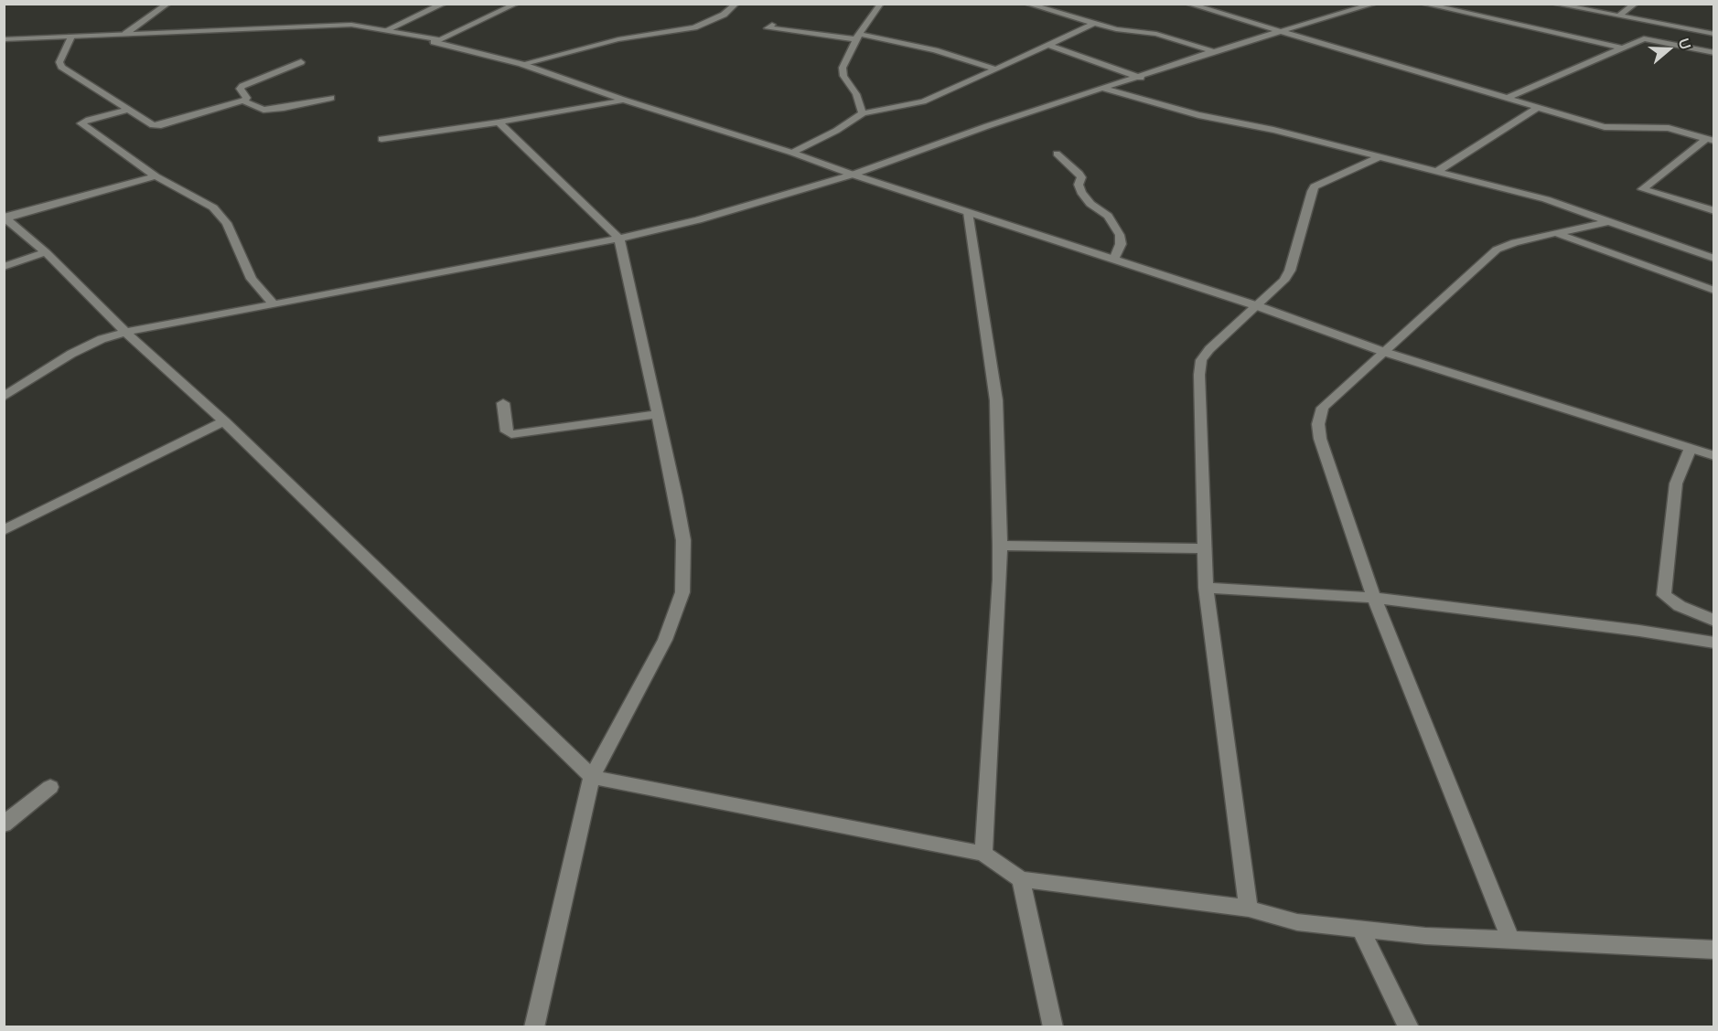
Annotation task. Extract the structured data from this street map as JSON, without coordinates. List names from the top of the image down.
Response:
{
  "north": "right"
}
